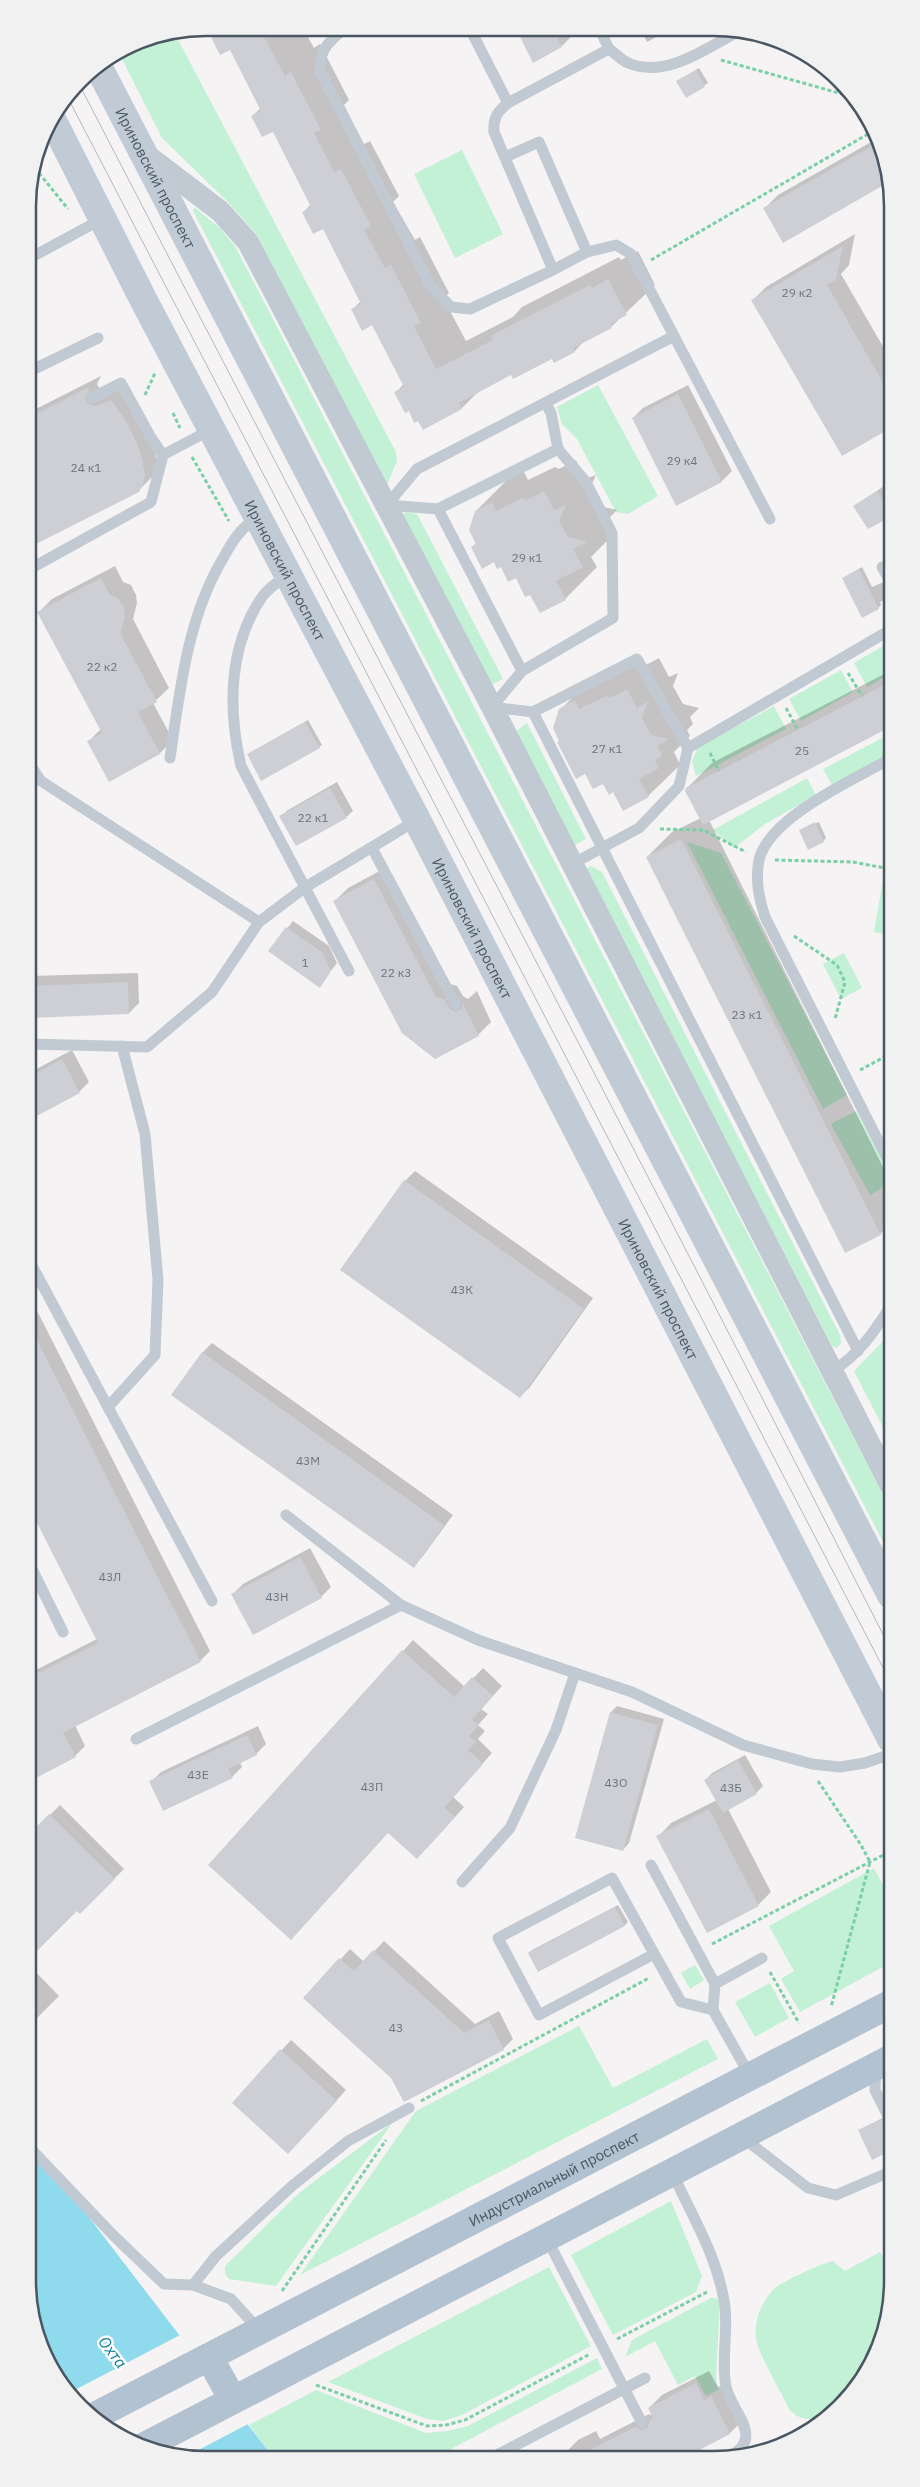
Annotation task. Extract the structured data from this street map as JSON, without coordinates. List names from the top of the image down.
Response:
{
  "streets": {
    "main road": ["Ириновский проспект", "Индустриальный проспект"]
  },
  "water": ["Охта"],
  "house_numbers": [
    "29 к2",
    "29 к4",
    "24 к1",
    "29 к1",
    "22 к2",
    "27 к1",
    "25",
    "22 к1",
    "1",
    "22 к3",
    "23 к1",
    "43К",
    "43М",
    "43Л",
    "43Н",
    "43Е",
    "43О",
    "43П",
    "43Б",
    "43"
  ]
}
